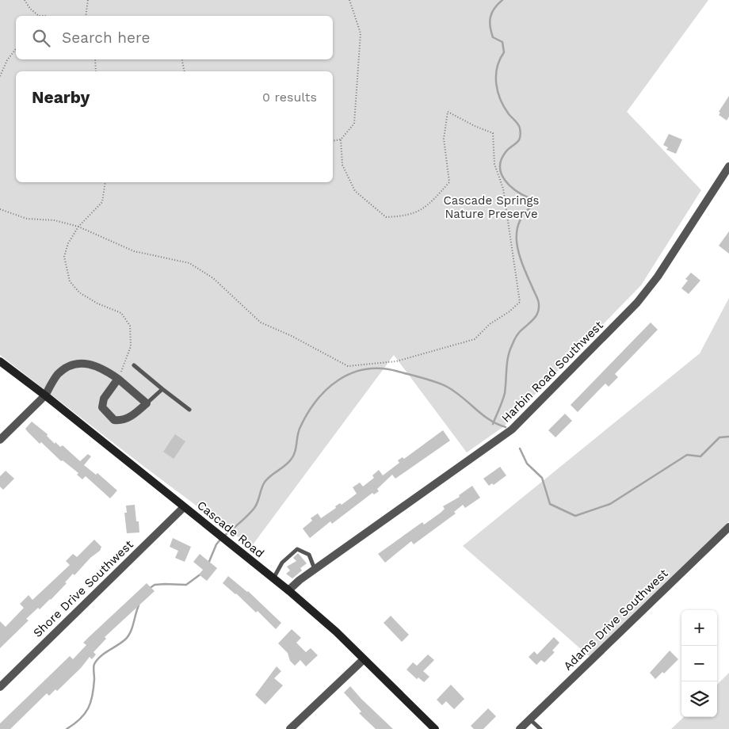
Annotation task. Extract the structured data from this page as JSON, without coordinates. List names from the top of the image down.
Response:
{
  "streets": {
    "main road": ["Cascade Road"],
    "street": ["Harbin Road Southwest", "Shore Drive Southwest", "Adams Drive Southwest"]
  },
  "crossings": [
    ["Harbin Road Southwest", "Cascade Road"],
    ["Cascade Road", "Shore Drive Southwest"]
  ],
  "parks": ["Cascade Springs Nature Preserve"],
  "page": {
    "search": "Search here",
    "heading": ["Nearby", "0 results"],
    "map_buttons": ["+", "−"]
  }
}
